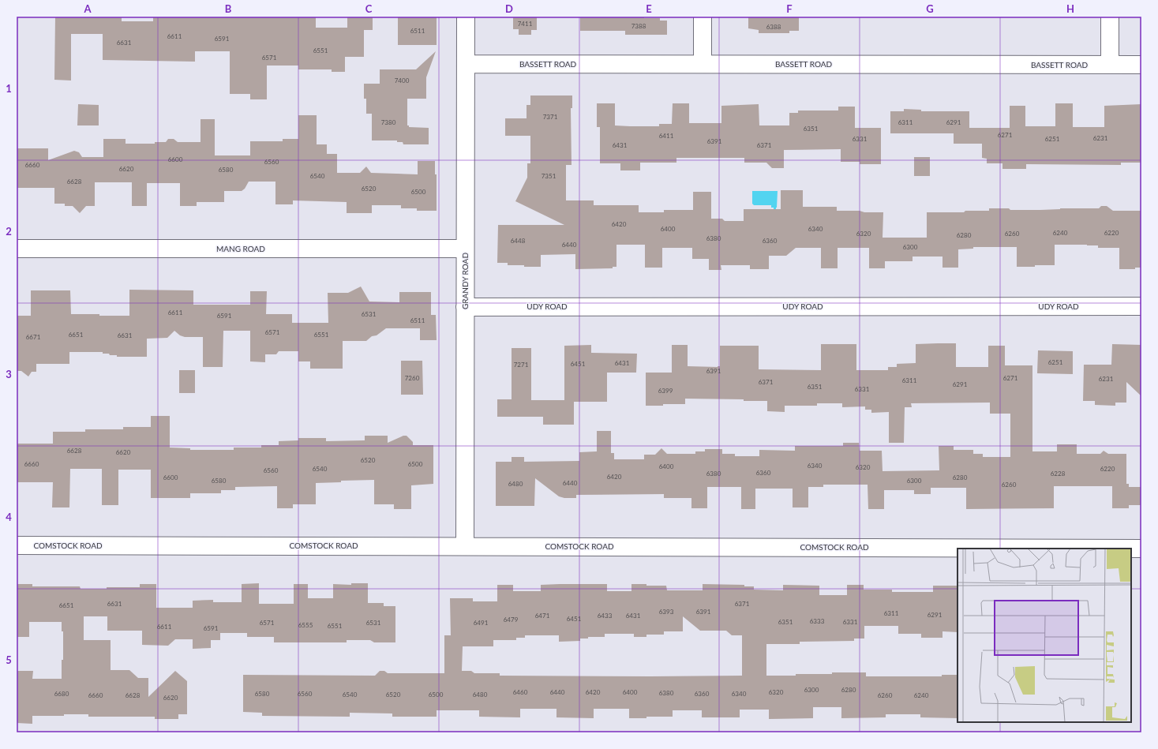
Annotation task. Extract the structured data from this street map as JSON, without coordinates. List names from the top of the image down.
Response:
{
  "streets": {
    "street": [
      "BASSETT ROAD",
      "MANG ROAD",
      "GRANDY ROAD",
      "UDY ROAD",
      "COMSTOCK ROAD"
    ]
  },
  "crossings": [
    ["BASSETT ROAD", "GRANDY ROAD"],
    ["MANG ROAD", "GRANDY ROAD"],
    ["GRANDY ROAD", "UDY ROAD"],
    ["GRANDY ROAD", "COMSTOCK ROAD"]
  ],
  "house_numbers": [
    "7411",
    "7388",
    "6388",
    "6511",
    "6611",
    "6591",
    "6631",
    "6551",
    "6571",
    "7400",
    "7371",
    "7380",
    "6311",
    "6291",
    "6351",
    "6271",
    "6411",
    "6231",
    "6331",
    "6251",
    "6391",
    "6431",
    "6371",
    "6600",
    "6560",
    "6660",
    "6620",
    "6580",
    "6540",
    "7351",
    "6628",
    "6520",
    "6500",
    "6420",
    "6400",
    "6340",
    "6240",
    "6220",
    "6320",
    "6260",
    "6280",
    "6380",
    "6448",
    "6360",
    "6440",
    "6300",
    "6611",
    "6531",
    "6591",
    "6511",
    "6571",
    "6651",
    "6551",
    "6631",
    "6671",
    "6251",
    "6431",
    "6451",
    "7271",
    "6391",
    "7260",
    "6271",
    "6231",
    "6311",
    "6371",
    "6291",
    "6351",
    "6331",
    "6399",
    "6628",
    "6620",
    "6520",
    "6660",
    "6500",
    "6340",
    "6400",
    "6320",
    "6540",
    "6220",
    "6560",
    "6360",
    "6380",
    "6228",
    "6420",
    "6600",
    "6280",
    "6580",
    "6300",
    "6440",
    "6480",
    "6260",
    "6631",
    "6371",
    "6651",
    "6393",
    "6391",
    "6311",
    "6291",
    "6471",
    "6433",
    "6431",
    "6451",
    "6479",
    "6333",
    "6351",
    "6331",
    "6571",
    "6531",
    "6491",
    "6555",
    "6551",
    "6611",
    "6591",
    "6300",
    "6280",
    "6460",
    "6440",
    "6420",
    "6400",
    "6320",
    "6380",
    "6680",
    "6580",
    "6560",
    "6360",
    "6340",
    "6540",
    "6520",
    "6500",
    "6480",
    "6660",
    "6628",
    "6260",
    "6240",
    "6620"
  ],
  "grid": {
    "columns": [
      "A",
      "B",
      "C",
      "D",
      "E",
      "F",
      "G",
      "H"
    ],
    "rows": [
      "1",
      "2",
      "3",
      "4",
      "5"
    ]
  }
}
